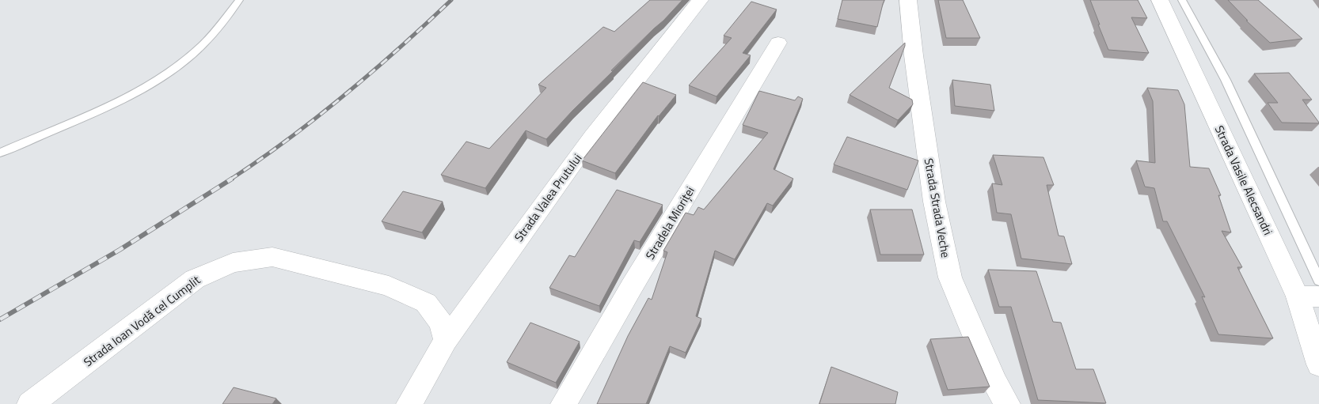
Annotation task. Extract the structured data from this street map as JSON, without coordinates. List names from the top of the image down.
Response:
{
  "streets": {
    "street": [
      "Strada Vasile Alecsandri",
      "Strada Valea Prutului",
      "Strada Strada Veche",
      "Stradela Mioriței",
      "Strada Ioan Vodă cel Cumplit"
    ]
  },
  "crossings": [
    ["Strada Valea Prutului", "Strada Ioan Vodă cel Cumplit"]
  ]
}
